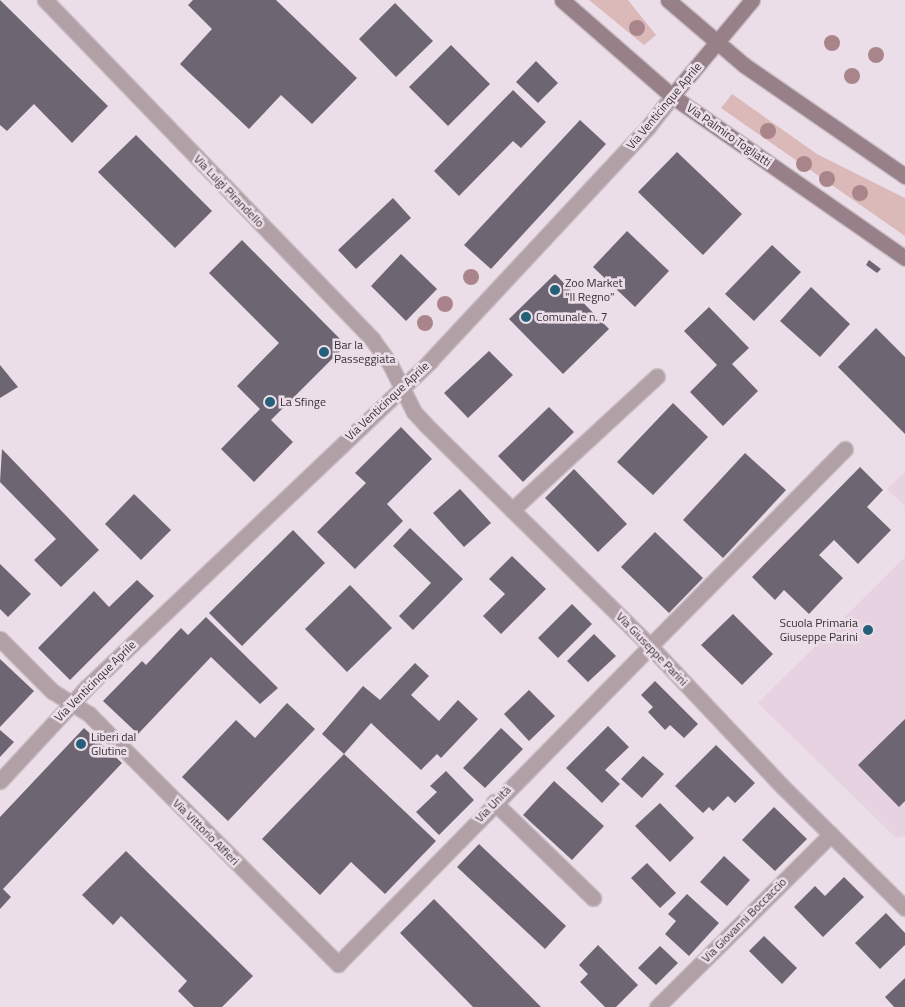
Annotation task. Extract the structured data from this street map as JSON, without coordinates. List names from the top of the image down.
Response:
{
  "streets": {
    "street": [
      "Via Venticinque Aprile",
      "Via Palmiro Togliatti",
      "Via Luigi Pirandello",
      "Via Giuseppe Parini",
      "Via Unità",
      "Via Vittorio Alfieri",
      "Via Giovanni Boccaccio"
    ]
  },
  "crossings": [
    ["Via Venticinque Aprile", "Via Palmiro Togliatti"],
    ["Via Venticinque Aprile", "Via Luigi Pirandello"],
    ["Via Venticinque Aprile", "Via Giuseppe Parini"],
    ["Via Venticinque Aprile", "Via Vittorio Alfieri"],
    ["Via Luigi Pirandello", "Via Giuseppe Parini"],
    ["Via Giuseppe Parini", "Via Unità"],
    ["Via Giuseppe Parini", "Via Giovanni Boccaccio"],
    ["Via Unità", "Via Vittorio Alfieri"]
  ],
  "places": [
    "Zoo Market \"Il Regno\"",
    "Comunale n. 7",
    "Bar la Passeggiata",
    "La Sfinge",
    "Scuola Primaria Giuseppe Parini",
    "Liberi dal Glutine"
  ]
}
